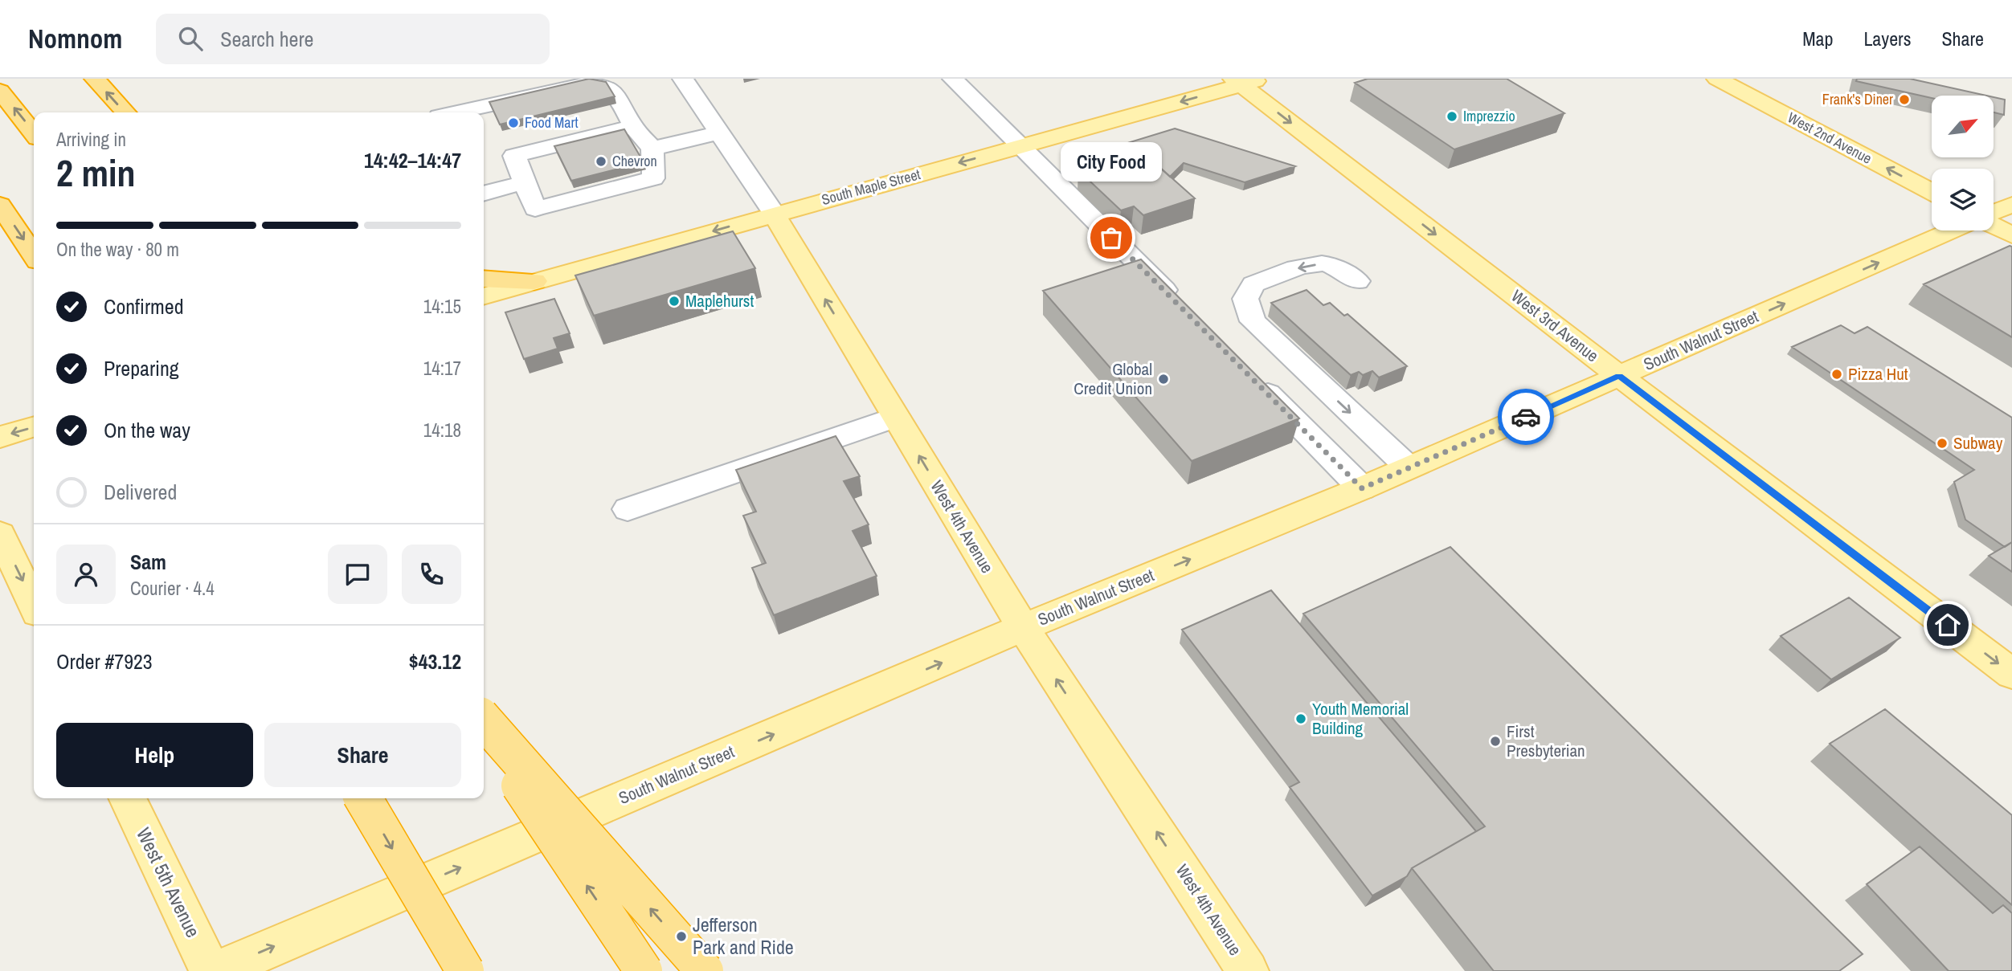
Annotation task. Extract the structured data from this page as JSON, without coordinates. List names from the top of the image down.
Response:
{
  "streets": {
    "main road": [
      "West 2nd Avenue",
      "South Maple Street",
      "West 3rd Avenue",
      "South Walnut Street",
      "West 4th Avenue",
      "West 5th Avenue"
    ]
  },
  "crossings": [
    ["South Maple Street", "West 3rd Avenue"],
    ["South Maple Street", "West 4th Avenue"],
    ["West 3rd Avenue", "South Walnut Street"],
    ["South Walnut Street", "West 4th Avenue"]
  ],
  "one_way": [
    "West 2nd Avenue",
    "South Maple Street",
    "West 3rd Avenue",
    "South Walnut Street",
    "West 4th Avenue"
  ],
  "places": [
    "Frank's Diner",
    "Imprezzio",
    "Food Mart",
    "Chevron",
    "City Food",
    "Maplehurst",
    "Pizza Hut",
    "Global Credit Union",
    "Subway",
    "Youth Memorial Building",
    "First Presbyterian",
    "Jefferson Park and Ride"
  ],
  "north": "top right",
  "page": {
    "header": "Nomnom",
    "search": "Search here",
    "nav": ["Map", "Layers", "Share"],
    "heading": ["2 min", "Arriving in", "14:42–14:47"],
    "panel": [
      "Sam",
      "Courier · 4.4",
      "Order #7923",
      "$43.12"
    ],
    "bubble": "City Food",
    "bar": "On the way · 80 m",
    "list": [
      ["Confirmed", "14:15"],
      ["Preparing", "14:17"],
      ["On the way", "14:18"],
      "Delivered"
    ],
    "buttons": ["Help", "Share"]
  }
}
